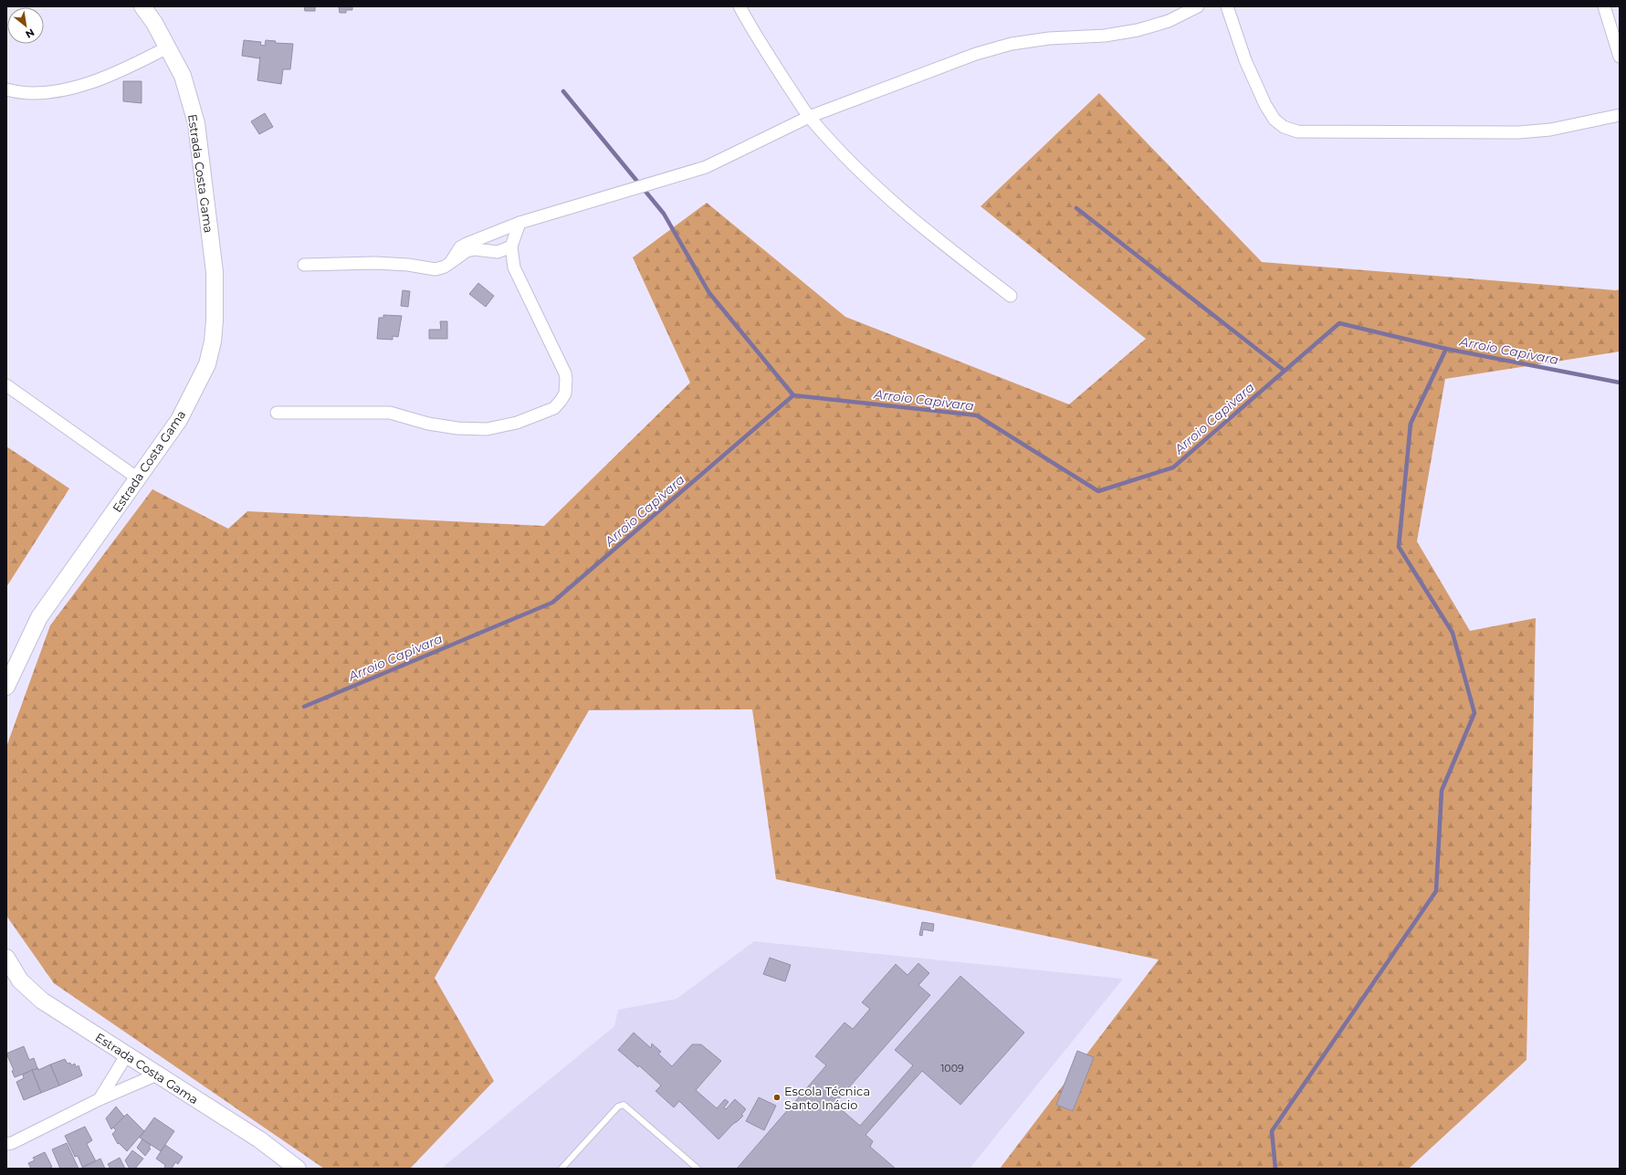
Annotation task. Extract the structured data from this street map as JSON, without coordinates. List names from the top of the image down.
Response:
{
  "streets": {
    "main road": ["Estrada Costa Gama"]
  },
  "water": ["Arroio Capivara"],
  "places": ["Escola Técnica Santo Inácio"],
  "house_numbers": ["1009"],
  "north": "bottom right"
}
